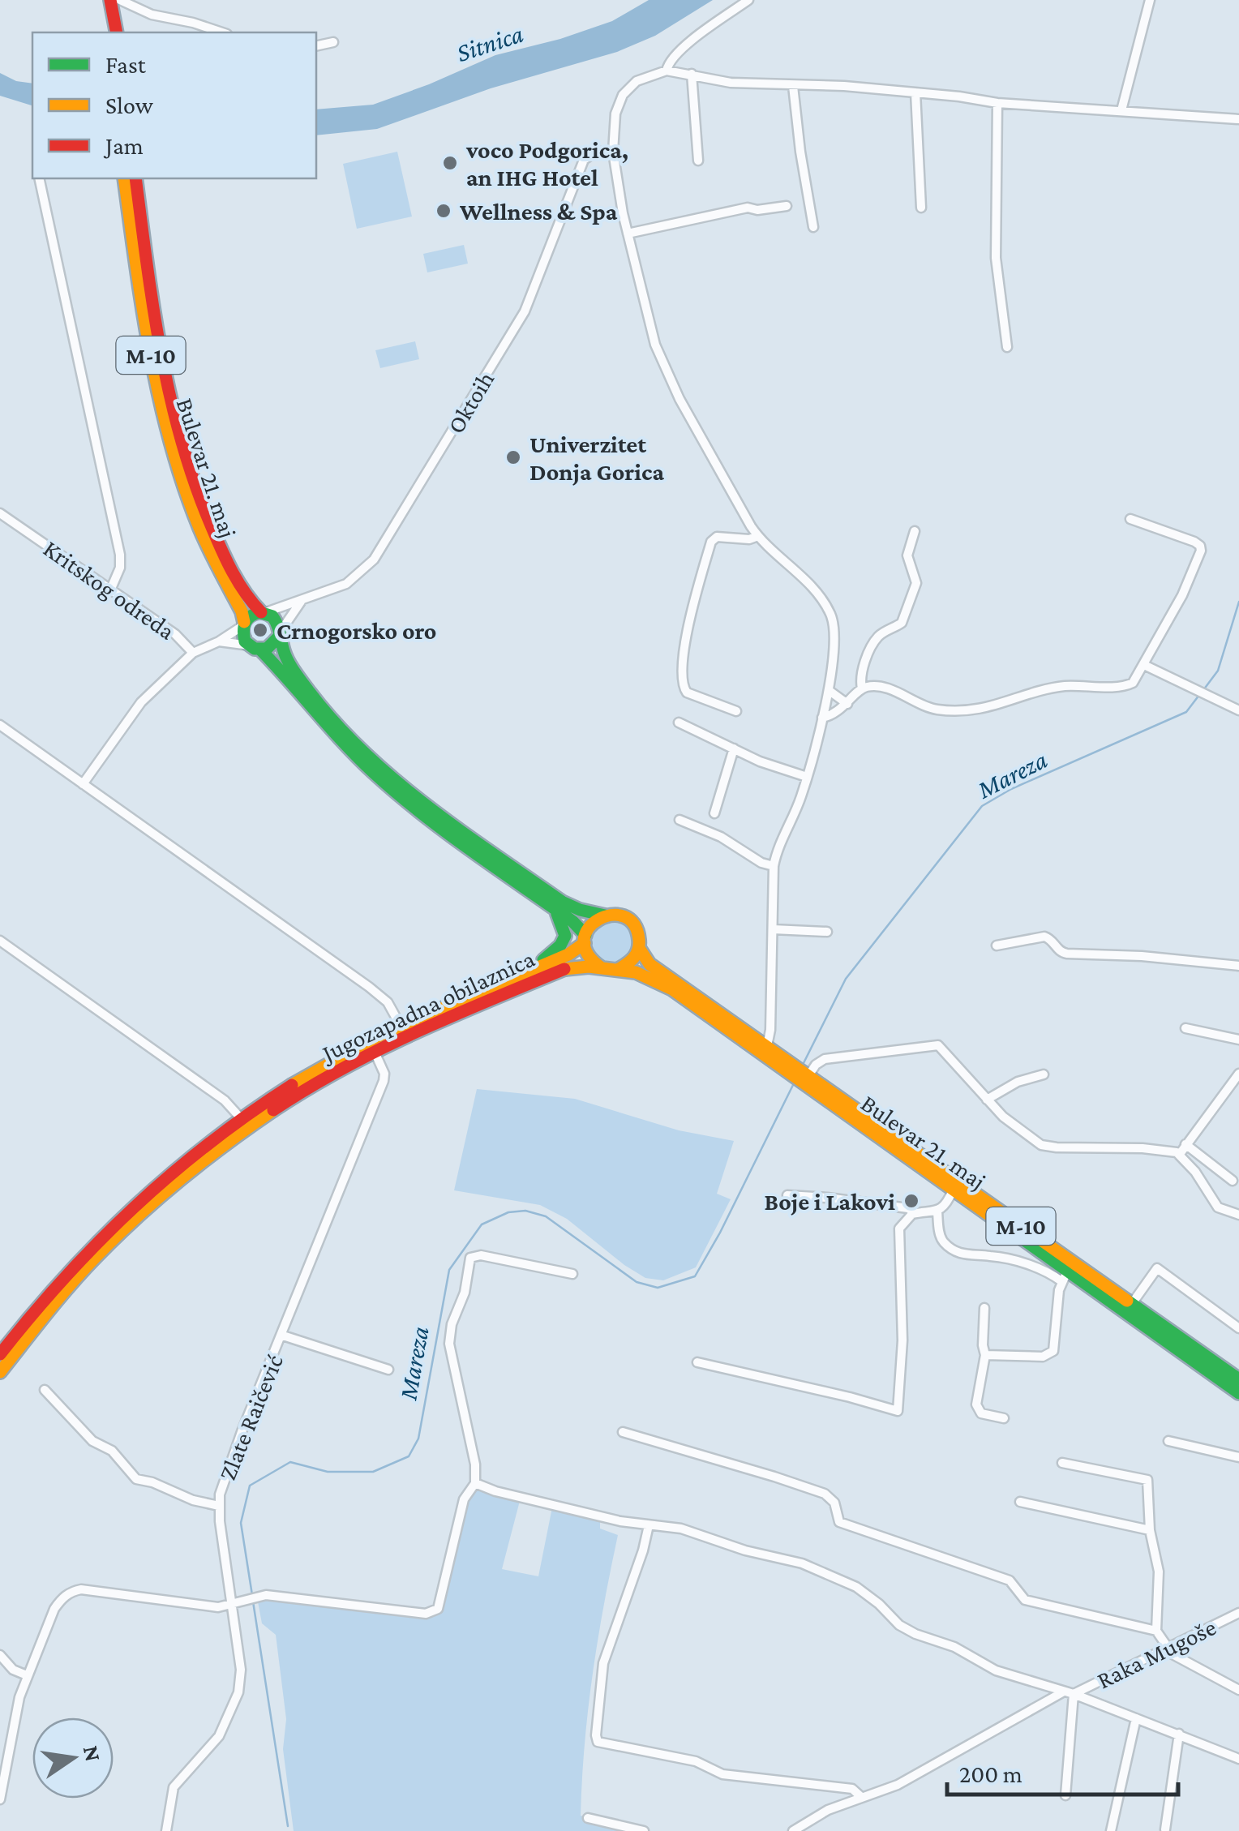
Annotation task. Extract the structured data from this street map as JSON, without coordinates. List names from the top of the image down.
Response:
{
  "streets": {
    "main road": ["M-10", "Bulevar 21. maj", "Jugozapadna obilaznica"],
    "street": [
      "Oktoih",
      "Kritskog odreda",
      "Zlate Raičević",
      "Raka Mugoše"
    ]
  },
  "crossings": [
    ["M-10", "Oktoih"],
    ["M-10", "Bulevar 21. maj"],
    ["M-10", "Kritskog odreda"],
    ["M-10", "Jugozapadna obilaznica"],
    ["Oktoih", "Bulevar 21. maj"],
    ["Oktoih", "Kritskog odreda"],
    ["Bulevar 21. maj", "Kritskog odreda"],
    ["Bulevar 21. maj", "Jugozapadna obilaznica"],
    ["Jugozapadna obilaznica", "Zlate Raičević"]
  ],
  "water": ["Sitnica", "Mareza"],
  "places": [
    "voco Podgorica, an IHG Hotel",
    "Wellness & Spa",
    "Univerzitet Donja Gorica",
    "Crnogorsko oro",
    "Boje i Lakovi"
  ],
  "legend": ["Fast", "Slow", "Jam"],
  "scale_bar": "200 m",
  "north": "right"
}
